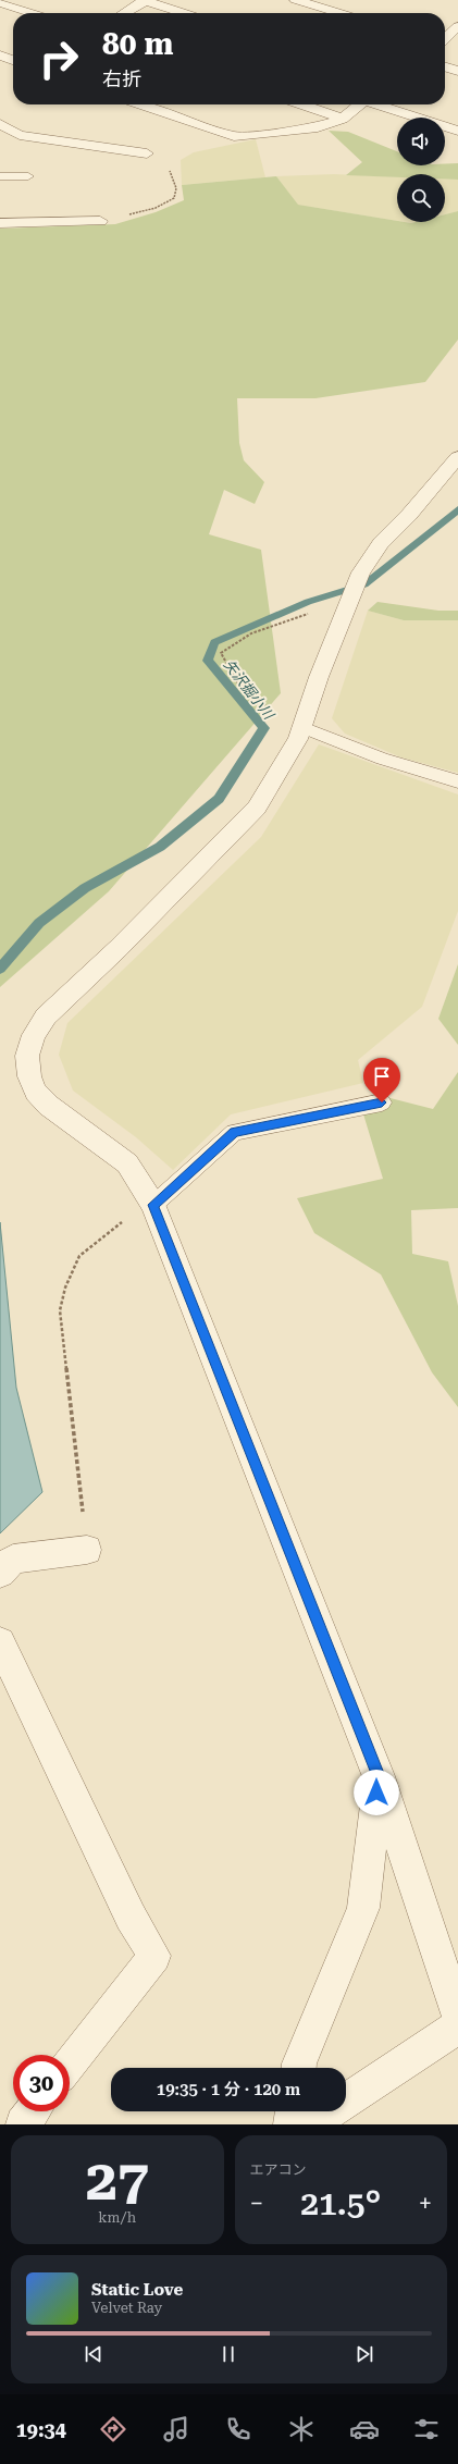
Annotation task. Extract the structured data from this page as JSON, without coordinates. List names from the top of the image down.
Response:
{
  "water": ["矢沢掘小川"],
  "page": {
    "turn": ["80 m", "右折"],
    "limit": "30",
    "trip": "19:35 · 1 分 · 120 m",
    "tile": [
      ["27", "km/h"],
      "エアコン"
    ],
    "heat": ["−", "21.5°", "+"],
    "song": ["Static Love", "Velvet Ray"],
    "tabs": "19:34"
  }
}
